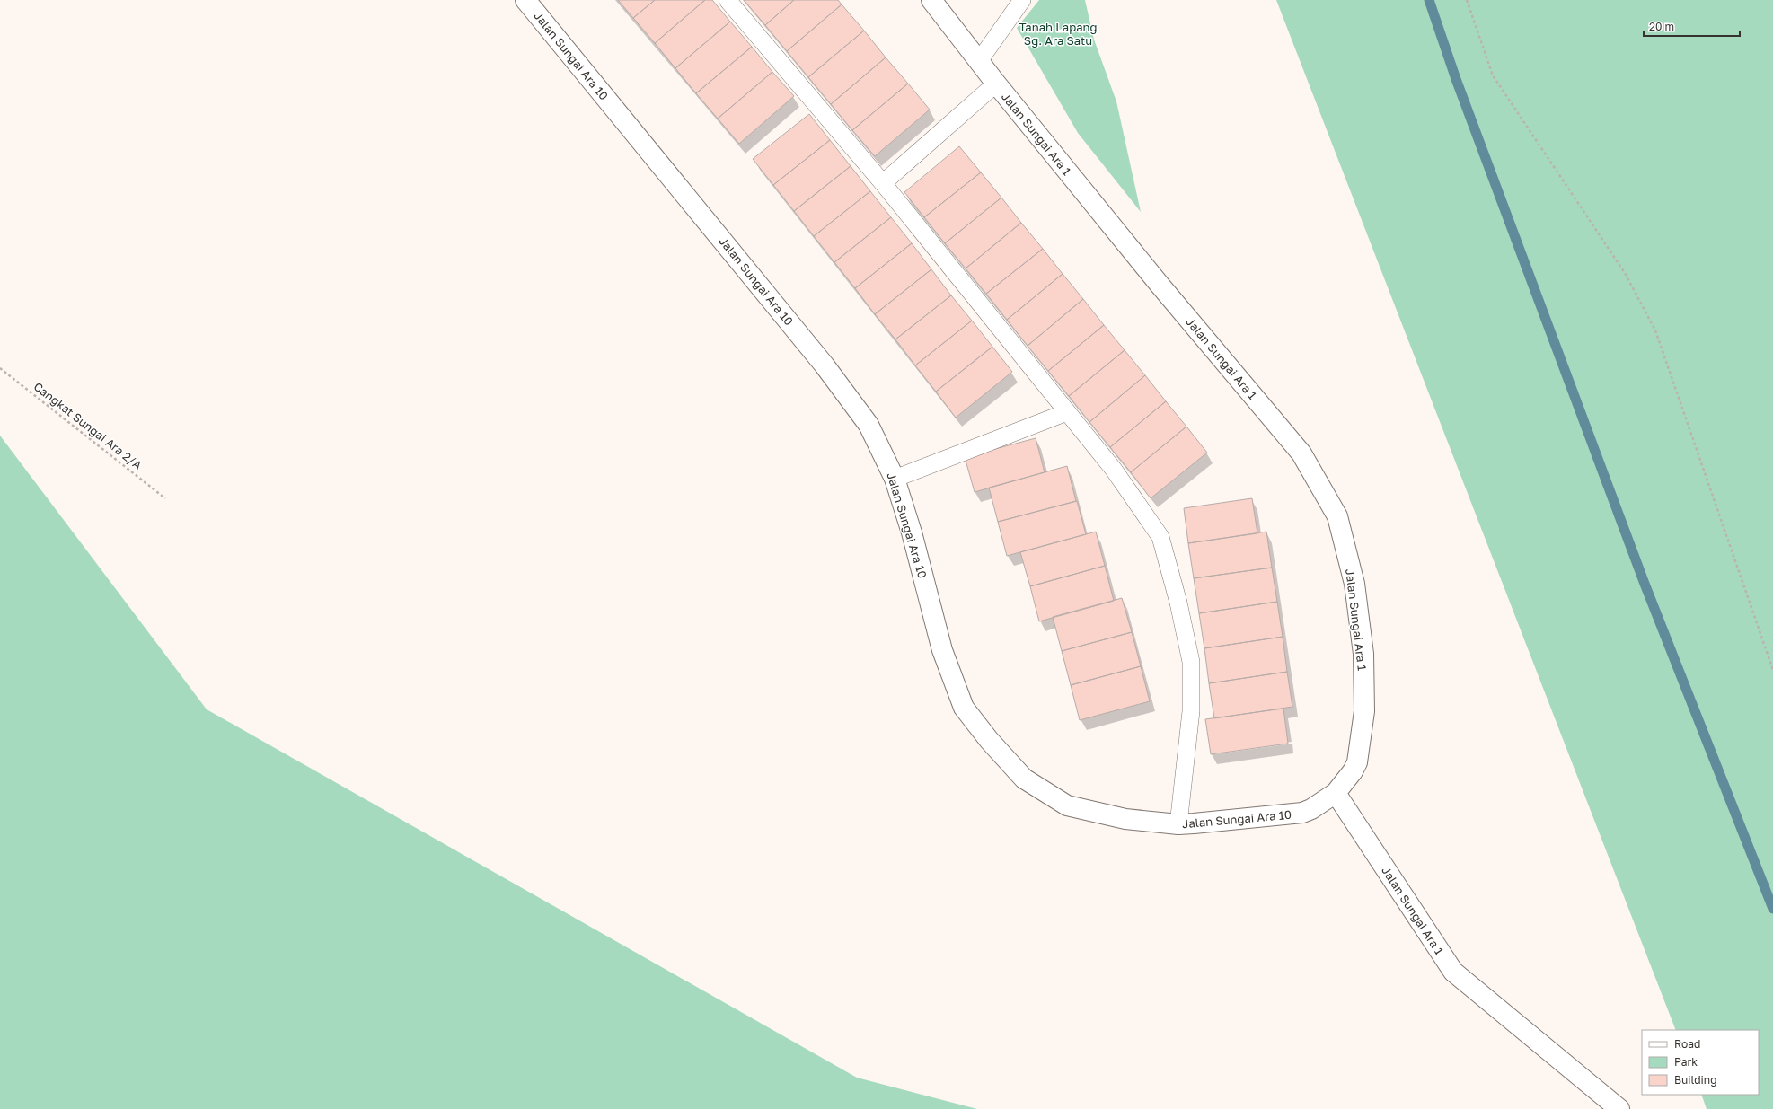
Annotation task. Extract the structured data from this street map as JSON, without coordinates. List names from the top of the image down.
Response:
{
  "streets": {
    "street": ["Jalan Sungai Ara 10", "Jalan Sungai Ara 1"],
    "path": ["Cangkat Sungai Ara 2/A"]
  },
  "crossings": [
    ["Jalan Sungai Ara 10", "Jalan Sungai Ara 1"]
  ],
  "parks": ["Tanah Lapang Sg. Ara Satu"],
  "legend": ["Road", "Park", "Building"],
  "scale_bar": "20 m"
}
